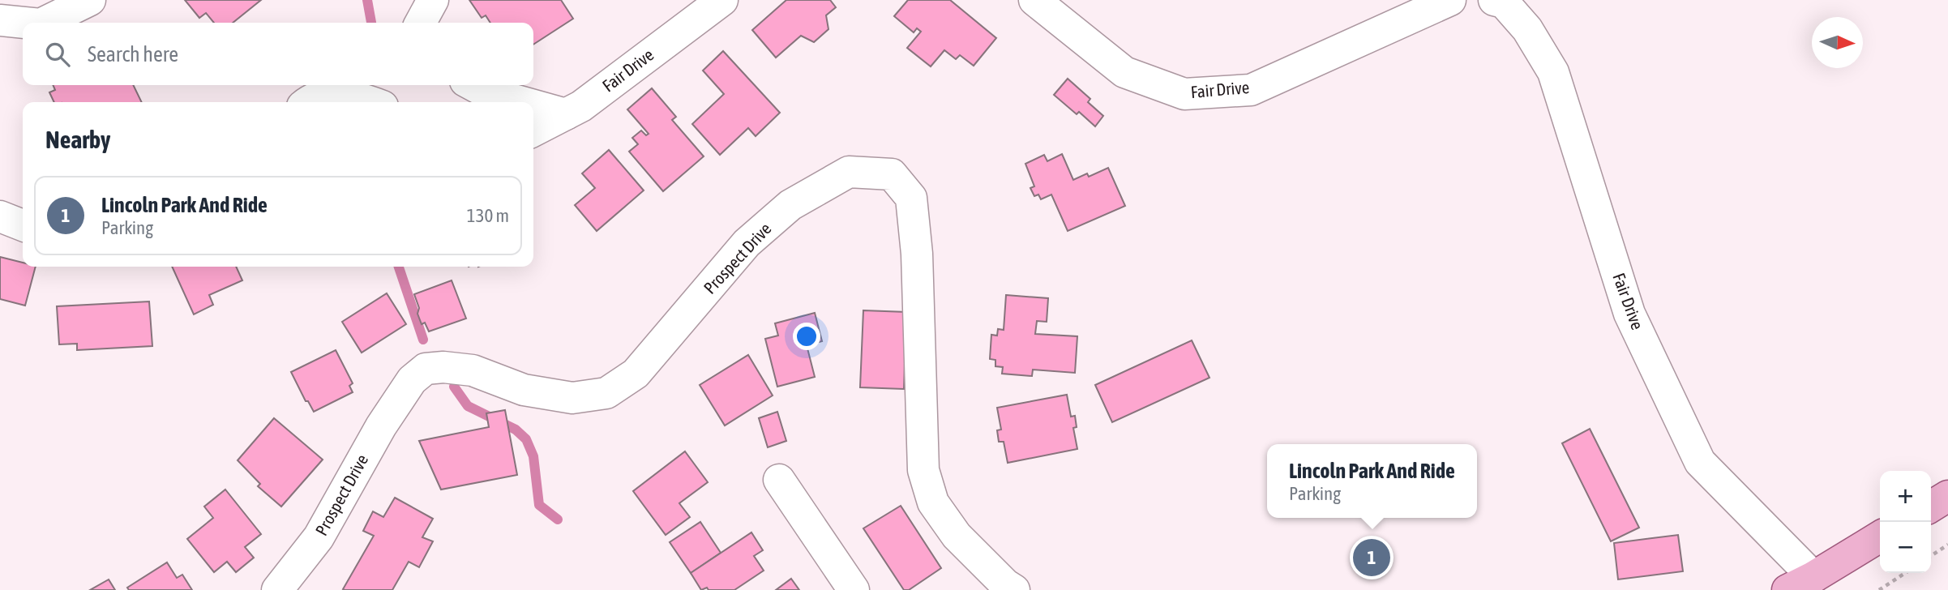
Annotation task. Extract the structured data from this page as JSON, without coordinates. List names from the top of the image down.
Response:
{
  "streets": {
    "street": ["Fair Drive", "Prospect Drive"]
  },
  "north": "right",
  "page": {
    "search": "Search here",
    "heading": "Nearby",
    "list": [
      {
        "mark": "1",
        "name": "Lincoln Park And Ride",
        "note": "Parking",
        "value": "130 m"
      }
    ],
    "popup": ["Lincoln Park And Ride", "Parking"],
    "map_buttons": ["+", "−"],
    "pins": "1"
  }
}
